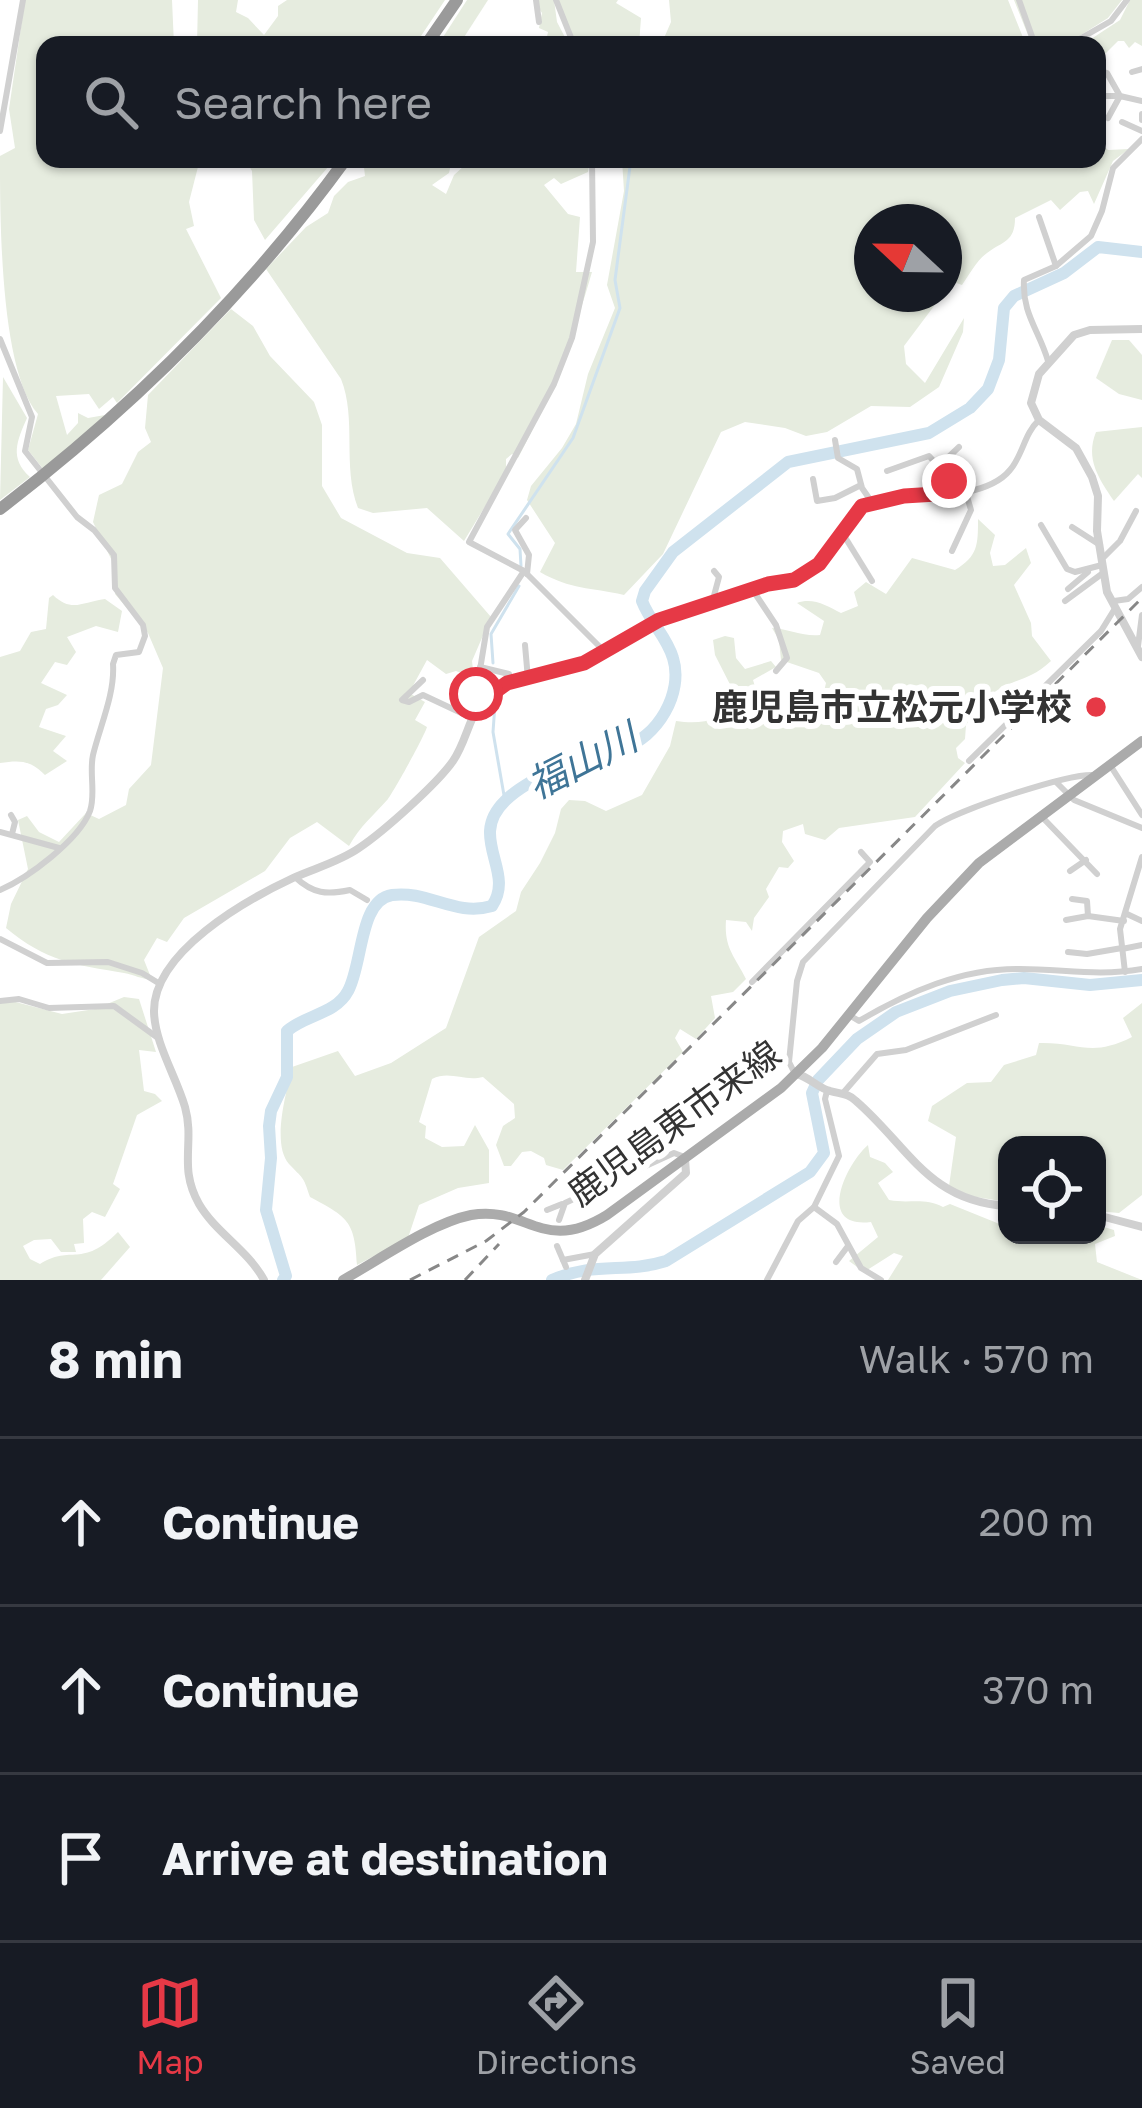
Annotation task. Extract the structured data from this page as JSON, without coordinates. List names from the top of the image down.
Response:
{
  "streets": {
    "main road": ["鹿児島東市来線"]
  },
  "water": ["福山川"],
  "places": ["鹿児島市立松元小学校"],
  "north": "left",
  "page": {
    "search": "Search here",
    "heading": ["8 min", "Walk · 570 m"],
    "list": [
      ["Continue", "200 m"],
      ["Continue", "370 m"],
      "Arrive at destination"
    ],
    "nav": ["Map", "Directions", "Saved"]
  }
}
